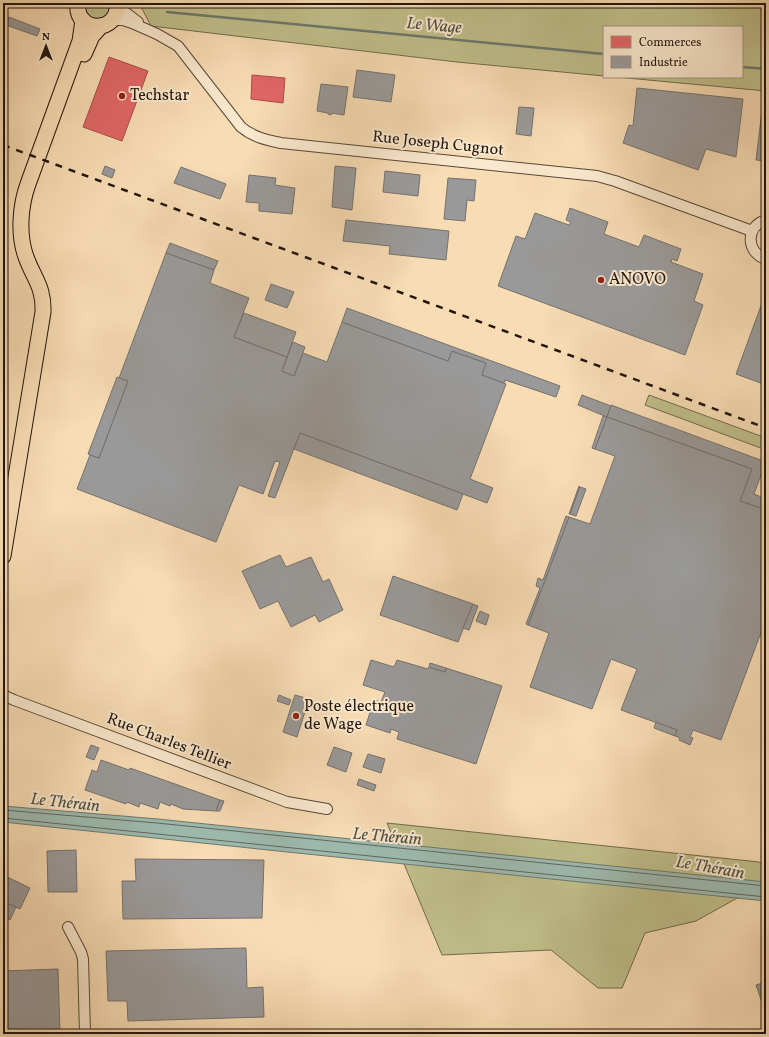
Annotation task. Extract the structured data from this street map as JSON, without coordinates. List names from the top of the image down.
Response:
{
  "streets": {
    "street": ["Rue Joseph Cugnot", "Rue Charles Tellier"]
  },
  "water": ["Le Wage", "Le Thérain"],
  "places": ["Techstar", "ANOVO", "Poste électrique de Wage"],
  "legend": ["Commerces", "Industrie"],
  "north": "top"
}
